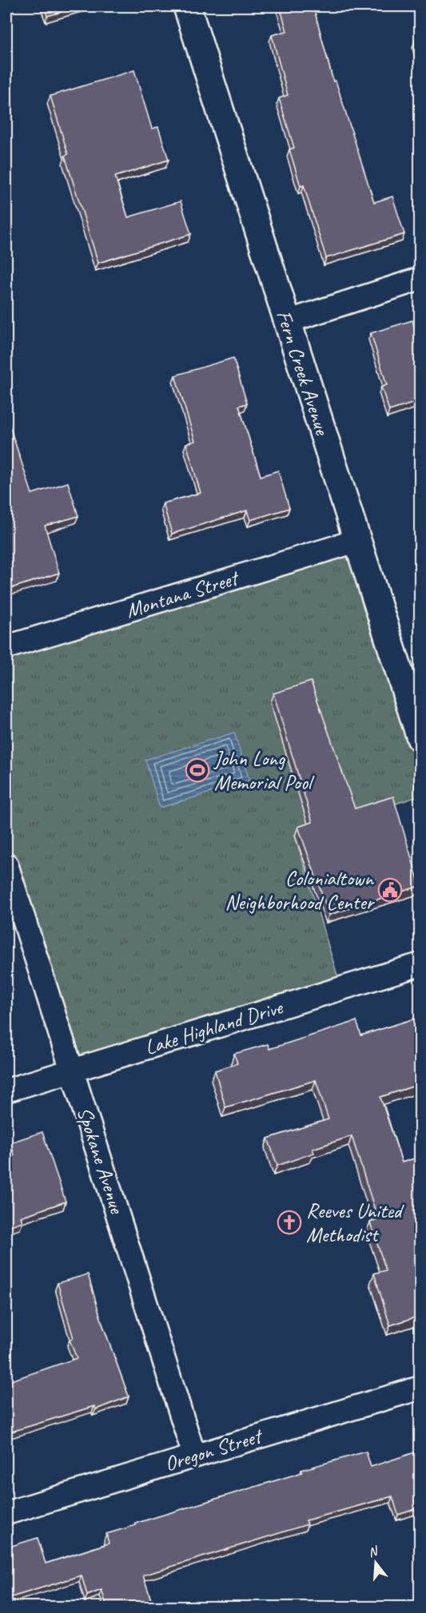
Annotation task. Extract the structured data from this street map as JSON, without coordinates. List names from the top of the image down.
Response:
{
  "streets": {
    "street": [
      "Fern Creek Avenue",
      "Montana Street",
      "Lake Highland Drive",
      "Spokane Avenue",
      "Oregon Street"
    ]
  },
  "crossings": [
    ["Fern Creek Avenue", "Montana Street"],
    ["Lake Highland Drive", "Spokane Avenue"],
    ["Spokane Avenue", "Oregon Street"]
  ],
  "places": {
    "sports": ["John Long Memorial Pool"],
    "public building": ["Colonialtown Neighborhood Center"],
    "church": ["Reeves United Methodist"]
  },
  "north": "top"
}
